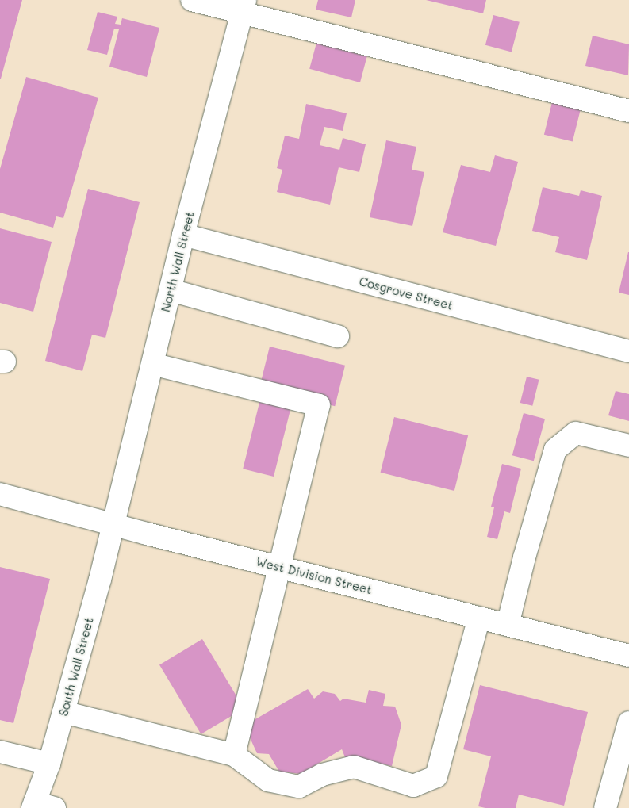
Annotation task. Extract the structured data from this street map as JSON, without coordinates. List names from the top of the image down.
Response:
{
  "streets": {
    "street": [
      "North Wall Street",
      "Cosgrove Street",
      "West Division Street",
      "South Wall Street"
    ]
  },
  "crossings": [
    ["North Wall Street", "Cosgrove Street"],
    ["North Wall Street", "West Division Street"],
    ["North Wall Street", "South Wall Street"],
    ["West Division Street", "South Wall Street"]
  ]
}
